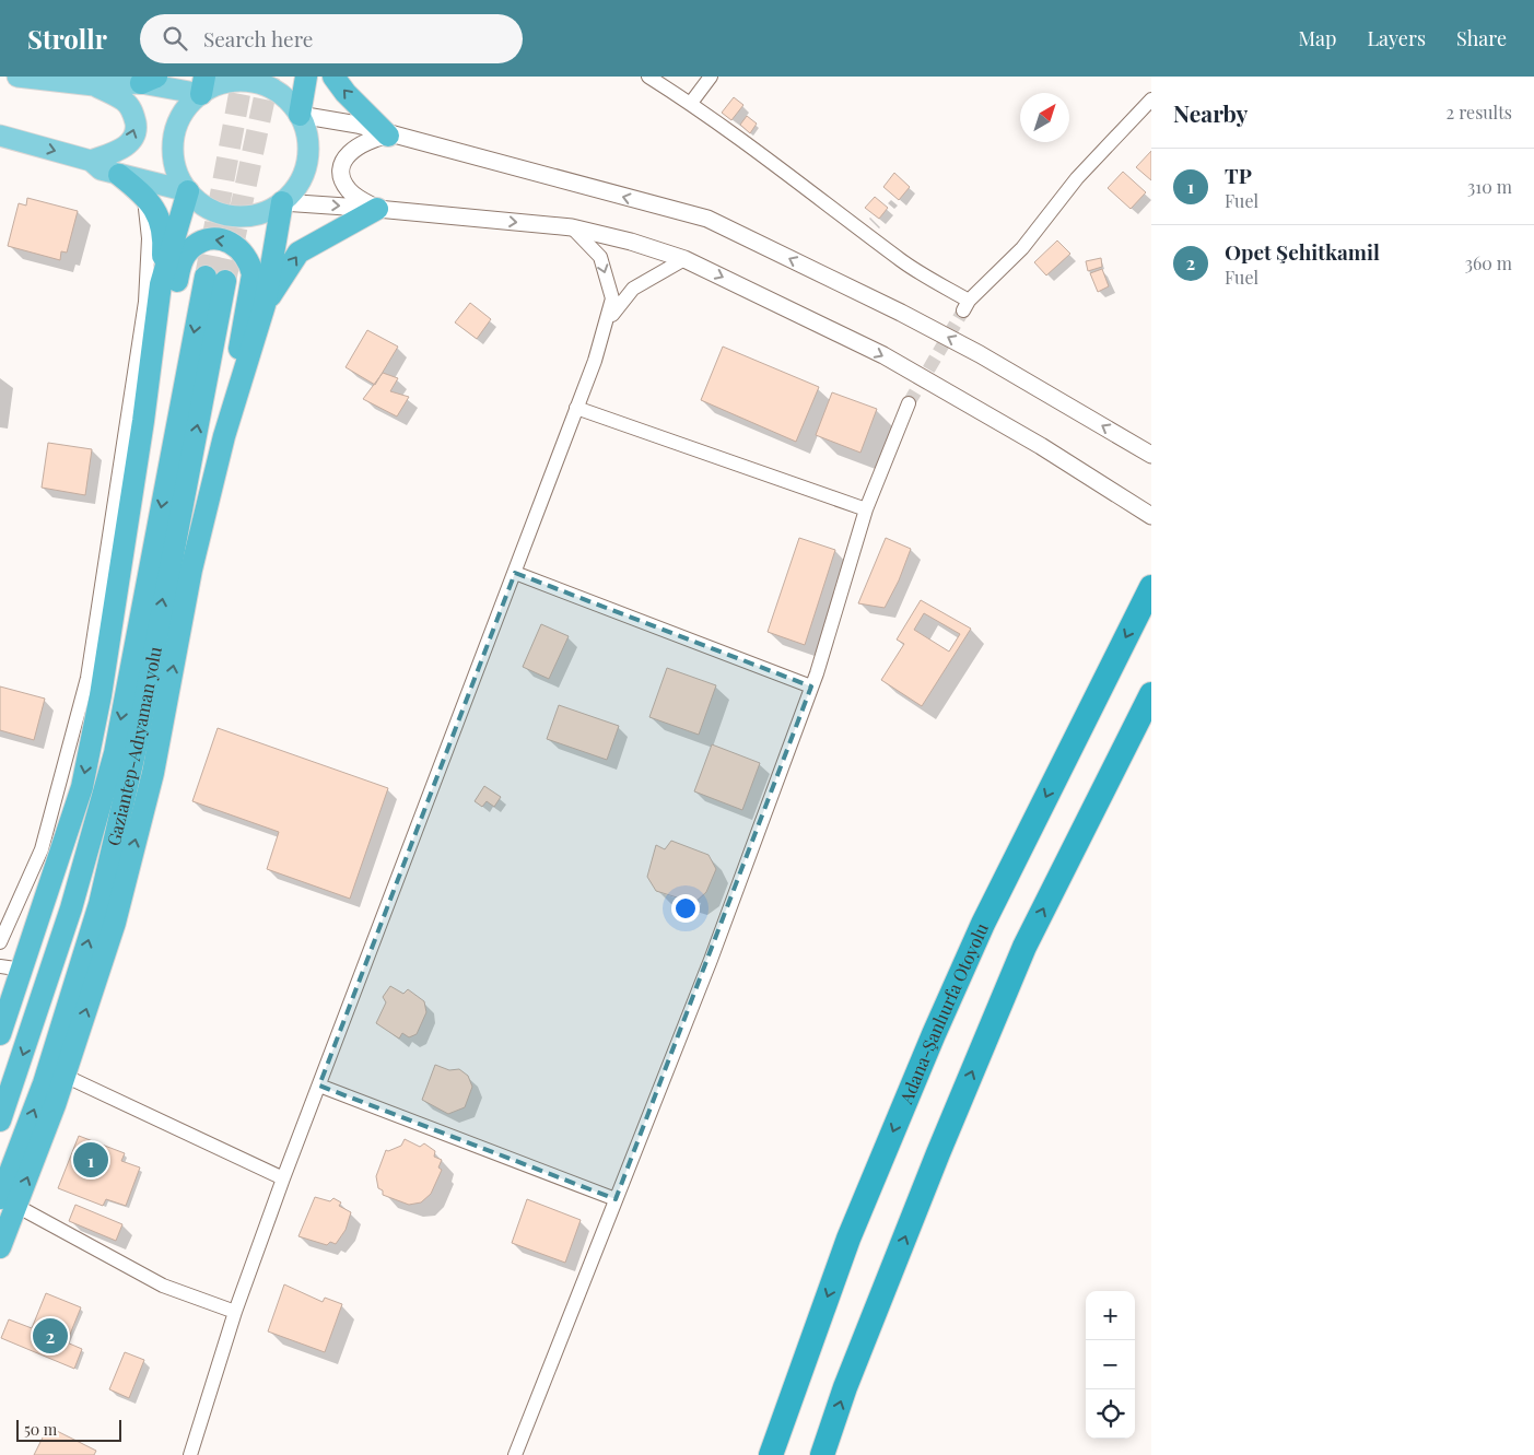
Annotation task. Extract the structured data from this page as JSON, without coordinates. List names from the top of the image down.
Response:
{
  "streets": {
    "highway": ["Gaziantep-Adıyaman yolu", "Adana-Şanlıurfa Otoyolu"]
  },
  "scale_bar": "50 m",
  "north": "top right",
  "page": {
    "header": "Strollr",
    "search": "Search here",
    "nav": ["Map", "Layers", "Share"],
    "heading": ["Nearby", "2 results"],
    "list": [
      {
        "mark": "1",
        "name": "TP",
        "note": "Fuel",
        "value": "310 m"
      },
      {
        "mark": "2",
        "name": "Opet Şehitkamil",
        "note": "Fuel",
        "value": "360 m"
      }
    ],
    "pins": ["1", "2"],
    "map_buttons": ["+", "−"],
    "scale": "50 m"
  }
}
